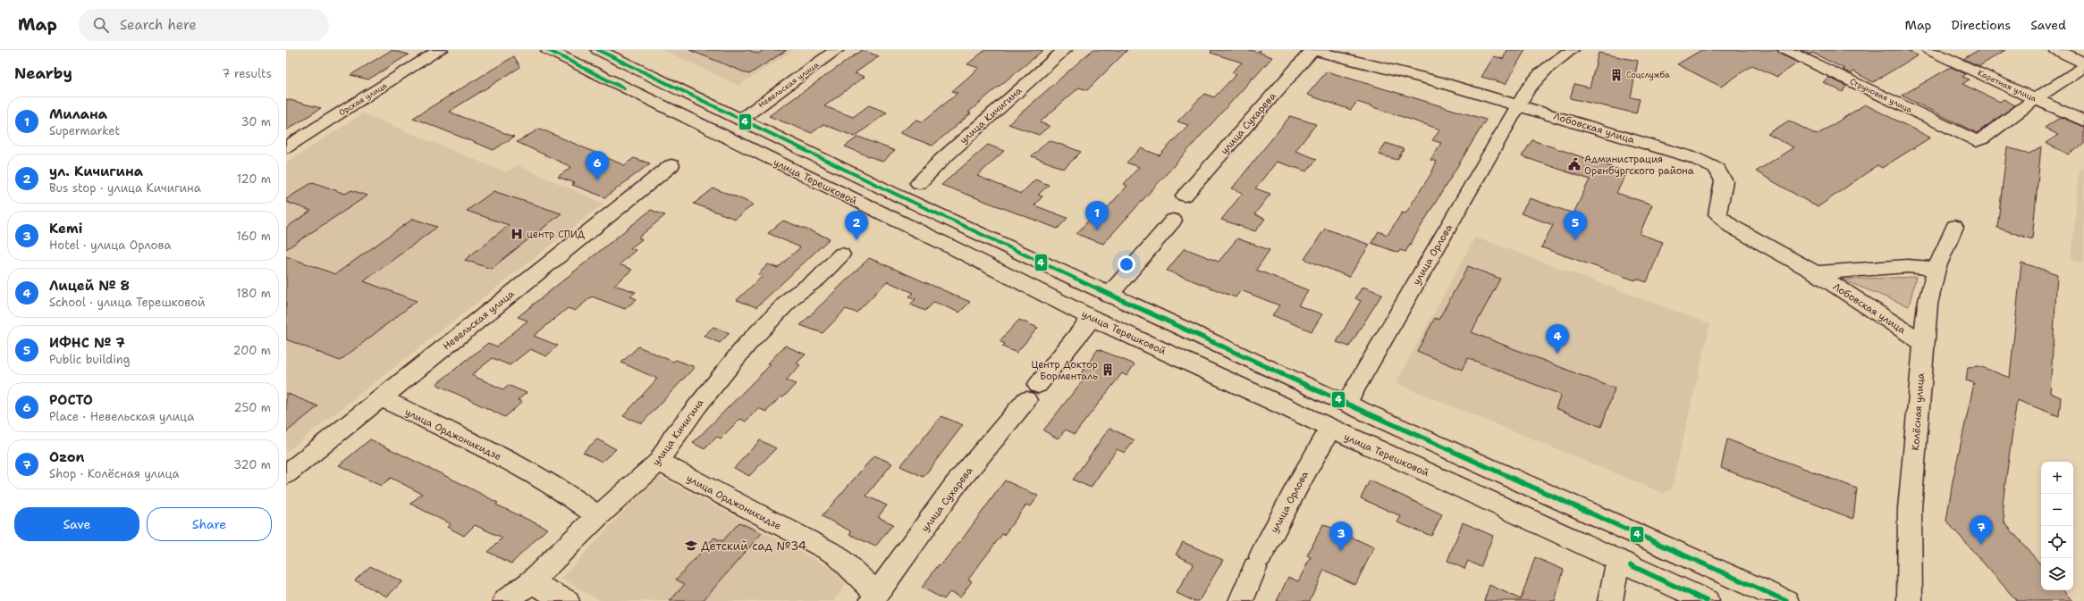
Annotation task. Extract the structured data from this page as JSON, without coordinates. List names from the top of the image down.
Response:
{
  "streets": {
    "street": [
      "Невельская улица",
      "Каретная улица",
      "Струновая улица",
      "Орская улица",
      "улица Кичигина",
      "улица Сухарева",
      "Лобовская улица",
      "улица Терешковой",
      "улица Орлова",
      "Колёсная улица",
      "улица Орджоникидзе"
    ]
  },
  "crossings": [
    ["Невельская улица", "улица Орджоникидзе"],
    ["Каретная улица", "Струновая улица"],
    ["улица Кичигина", "улица Орджоникидзе"],
    ["улица Сухарева", "Лобовская улица"],
    ["улица Сухарева", "улица Терешковой"],
    ["улица Сухарева", "улица Орджоникидзе"],
    ["Лобовская улица", "улица Орлова"],
    ["Лобовская улица", "Колёсная улица"],
    ["улица Терешковой", "улица Орлова"]
  ],
  "places": {
    "building": ["Соцслужба", "Центр Доктор Борменталь"],
    "public building": ["Администрация Оренбургского района"],
    "hospital": ["центр СПИД"],
    "school or university": ["Детский сад №34"]
  },
  "lines": ["transit line 4"],
  "page": {
    "header": "Map",
    "search": "Search here",
    "nav": ["Map", "Directions", "Saved"],
    "heading": ["Nearby", "7 results"],
    "list": [
      {
        "mark": "1",
        "name": "Милана",
        "note": "Supermarket",
        "value": "30 m"
      },
      {
        "mark": "2",
        "name": "ул. Кичигина",
        "note": "Bus stop · улица Кичигина",
        "value": "120 m"
      },
      {
        "mark": "3",
        "name": "Kemi",
        "note": "Hotel · улица Орлова",
        "value": "160 m"
      },
      {
        "mark": "4",
        "name": "Лицей № 8",
        "note": "School · улица Терешковой",
        "value": "180 m"
      },
      {
        "mark": "5",
        "name": "ИФНС № 7",
        "note": "Public building",
        "value": "200 m"
      },
      {
        "mark": "6",
        "name": "РОСТО",
        "note": "Place · Невельская улица",
        "value": "250 m"
      },
      {
        "mark": "7",
        "name": "Ozon",
        "note": "Shop · Колёсная улица",
        "value": "320 m"
      }
    ],
    "pins": [
      "6",
      "1",
      "2",
      "5",
      "4",
      "7",
      "3"
    ],
    "map_buttons": ["+", "−"],
    "buttons": ["Save", "Share"]
  }
}
